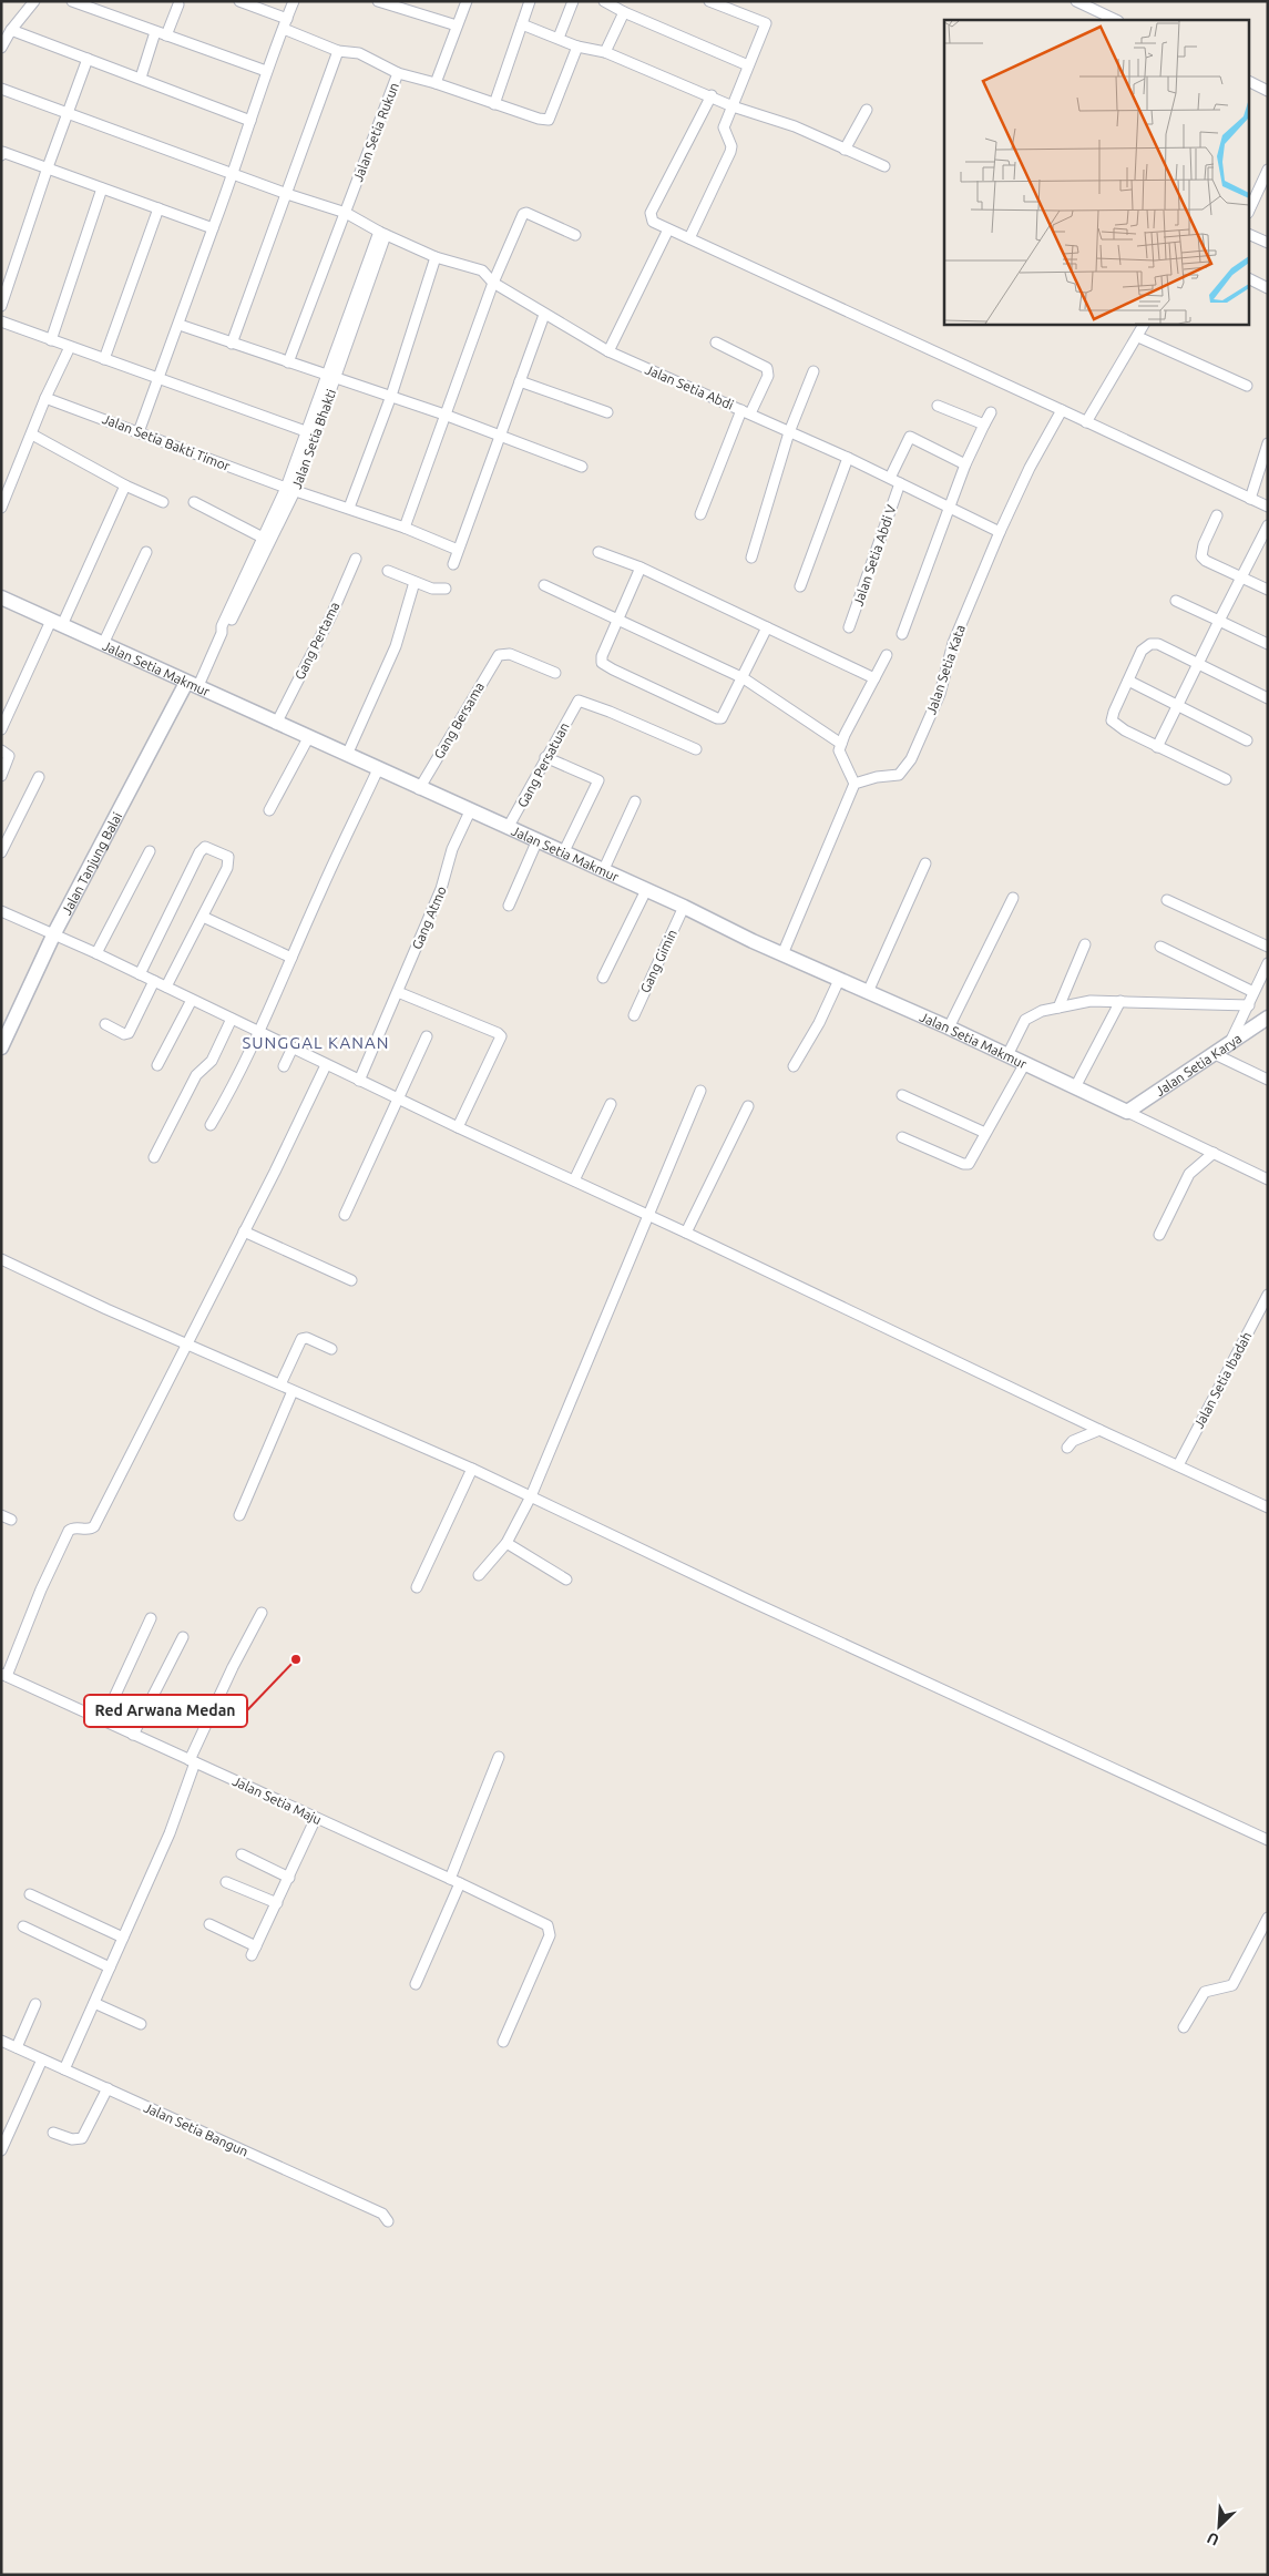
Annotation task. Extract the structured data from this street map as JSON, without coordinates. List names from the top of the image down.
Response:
{
  "streets": {
    "main road": ["Jalan Setia Makmur", "Jalan Tanjung Balai", "Jalan Setia Karya"],
    "street": [
      "Jalan Setia Rukun",
      "Jalan Setia Abdi",
      "Jalan Setia Bhakti",
      "Jalan Setia Bakti Timor",
      "Jalan Setia Abdi V",
      "Gang Pertama",
      "Jalan Setia Kata",
      "Gang Bersama",
      "Gang Persatuan",
      "Gang Atmo",
      "Gang Gimin",
      "Jalan Setia Ibadah",
      "Jalan Setia Maju",
      "Jalan Setia Bangun"
    ]
  },
  "crossings": [
    ["Jalan Setia Rukun", "Jalan Setia Abdi"],
    ["Jalan Setia Abdi", "Jalan Setia Bhakti"],
    ["Jalan Setia Abdi", "Jalan Setia Abdi V"],
    ["Jalan Setia Abdi", "Jalan Setia Kata"],
    ["Jalan Setia Bhakti", "Jalan Setia Bakti Timor"],
    ["Jalan Setia Bhakti", "Jalan Setia Makmur"],
    ["Jalan Setia Bhakti", "Jalan Tanjung Balai"],
    ["Gang Pertama", "Jalan Setia Makmur"],
    ["Jalan Setia Makmur", "Gang Bersama"],
    ["Jalan Setia Makmur", "Gang Persatuan"],
    ["Jalan Setia Makmur", "Jalan Tanjung Balai"],
    ["Jalan Setia Makmur", "Gang Atmo"],
    ["Jalan Setia Makmur", "Gang Gimin"],
    ["Jalan Setia Makmur", "Jalan Setia Karya"]
  ],
  "districts": ["SUNGGAL KANAN"],
  "places": ["Red Arwana Medan"],
  "north": "bottom left"
}
